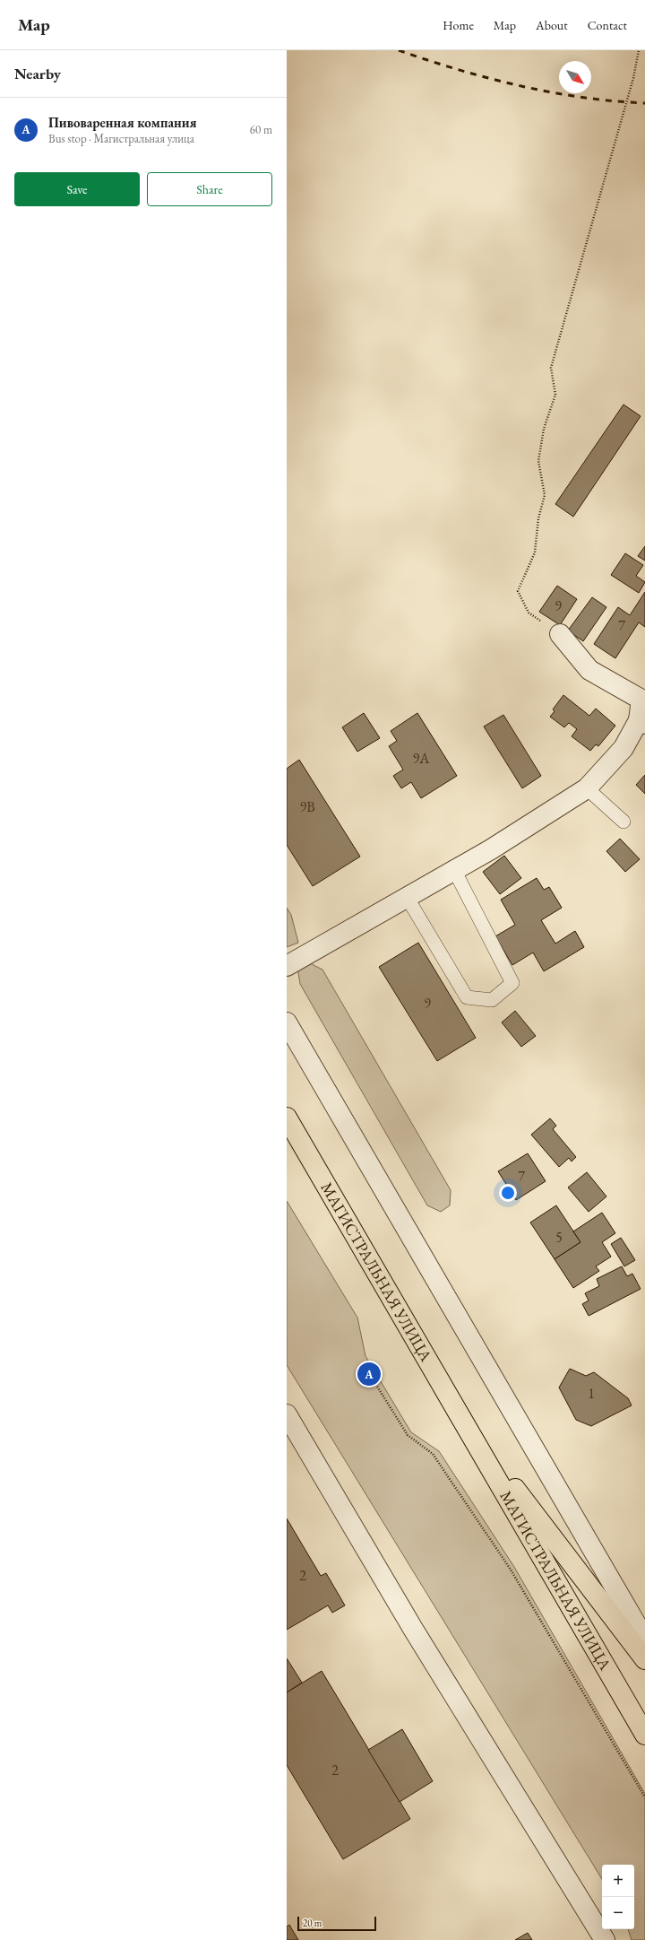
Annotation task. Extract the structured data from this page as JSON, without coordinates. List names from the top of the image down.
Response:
{
  "streets": {
    "main road": ["МАГИСТРАЛЬНАЯ УЛИЦА"]
  },
  "house_numbers": [
    "9",
    "7",
    "9А",
    "9В",
    "9",
    "7",
    "5",
    "1",
    "2",
    "2"
  ],
  "scale_bar": "20 m",
  "north": "bottom right",
  "page": {
    "header": "Map",
    "nav": [
      "Home",
      "Map",
      "About",
      "Contact"
    ],
    "heading": "Nearby",
    "list": [
      {
        "mark": "A",
        "name": "Пивоваренная компания",
        "note": "Bus stop · Магистральная улица",
        "value": "60 m"
      }
    ],
    "buttons": ["Save", "Share"],
    "pins": "A",
    "map_buttons": ["+", "−"],
    "scale": "20 m"
  }
}
